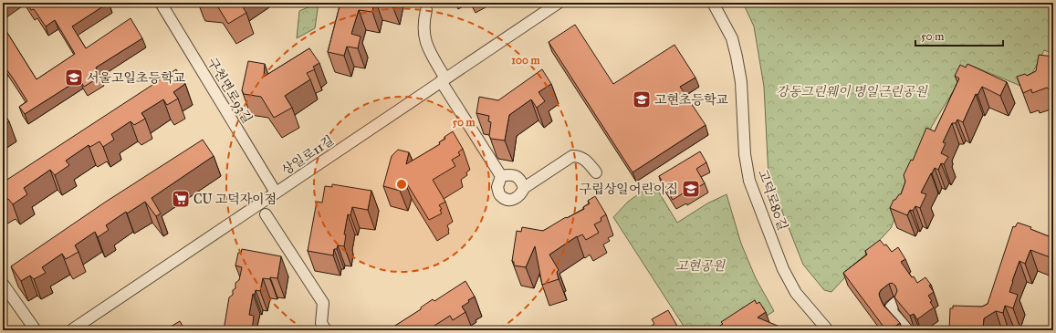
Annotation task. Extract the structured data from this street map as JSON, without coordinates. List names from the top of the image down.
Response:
{
  "streets": {
    "street": ["구천면로93길", "상일로11길", "고덕로80길"]
  },
  "crossings": [
    ["구천면로93길", "상일로11길"]
  ],
  "parks": ["강동그린웨이 명일근린공원", "고현공원"],
  "places": {
    "school or university": ["서울고일초등학교", "고현초등학교", "구립상일어린이집"],
    "supermarket": ["CU 고덕자이점"]
  },
  "scale_bar": "50 m",
  "rings": ["100 m", "50 m"]
}
